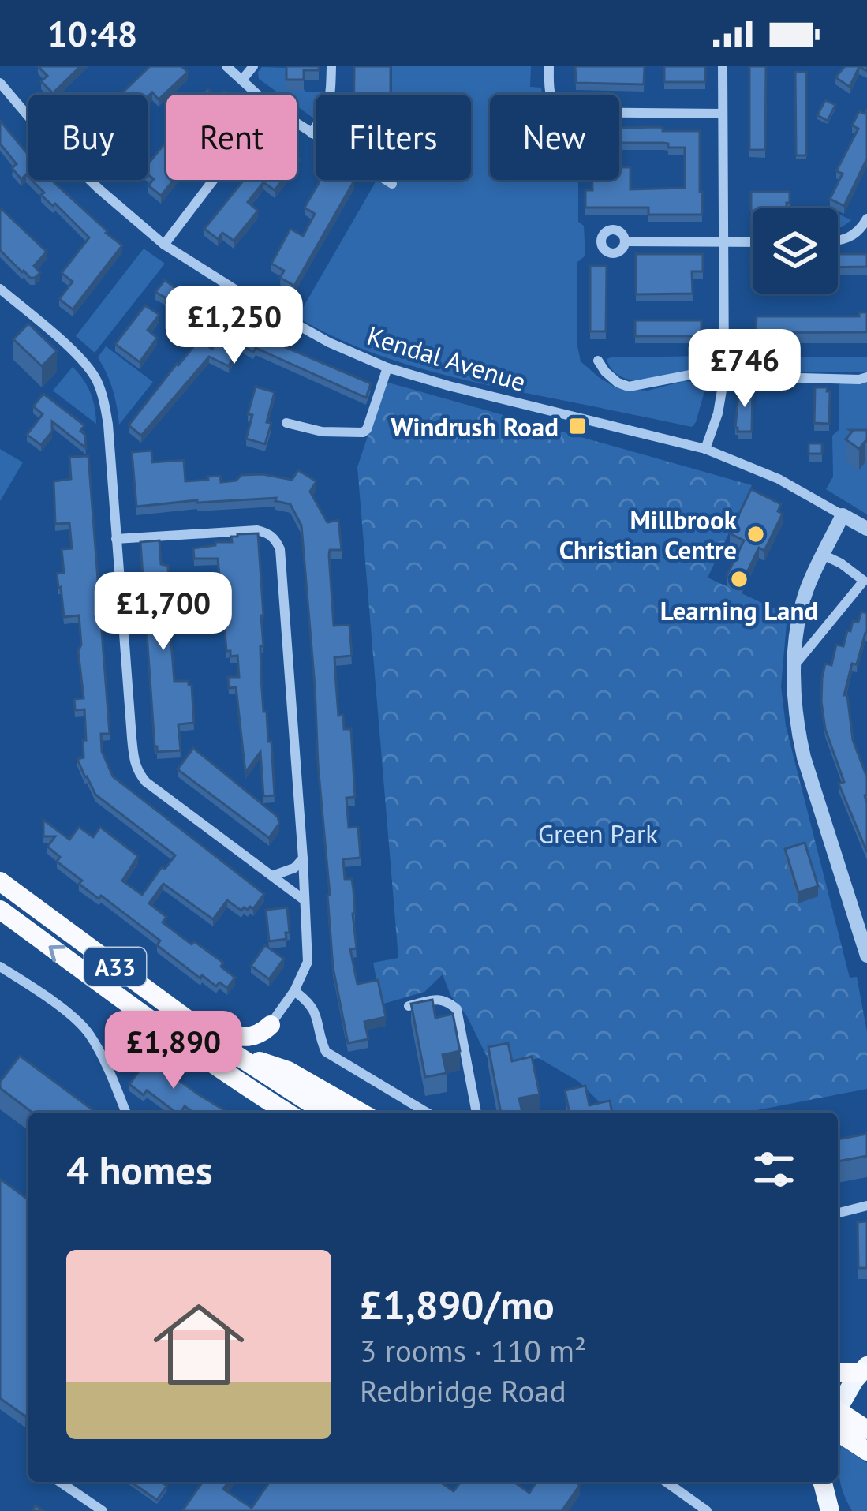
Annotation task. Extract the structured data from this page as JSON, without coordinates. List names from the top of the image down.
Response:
{
  "streets": {
    "highway": ["A33"],
    "street": ["Kendal Avenue"]
  },
  "parks": ["Green Park"],
  "places": {
    "transit": ["Windrush Road"],
    "other": ["Millbrook Christian Centre", "Learning Land"]
  },
  "page": {
    "status": "10:48",
    "chip": [
      "Buy",
      "Rent",
      "Filters",
      "New"
    ],
    "price": [
      "£1,250",
      "£746",
      "£1,700",
      "£1,890"
    ],
    "heading": "4 homes",
    "list": [
      {
        "name": "£1,890/mo",
        "note": "3 rooms · 110 m² · Redbridge Road"
      }
    ]
  }
}
